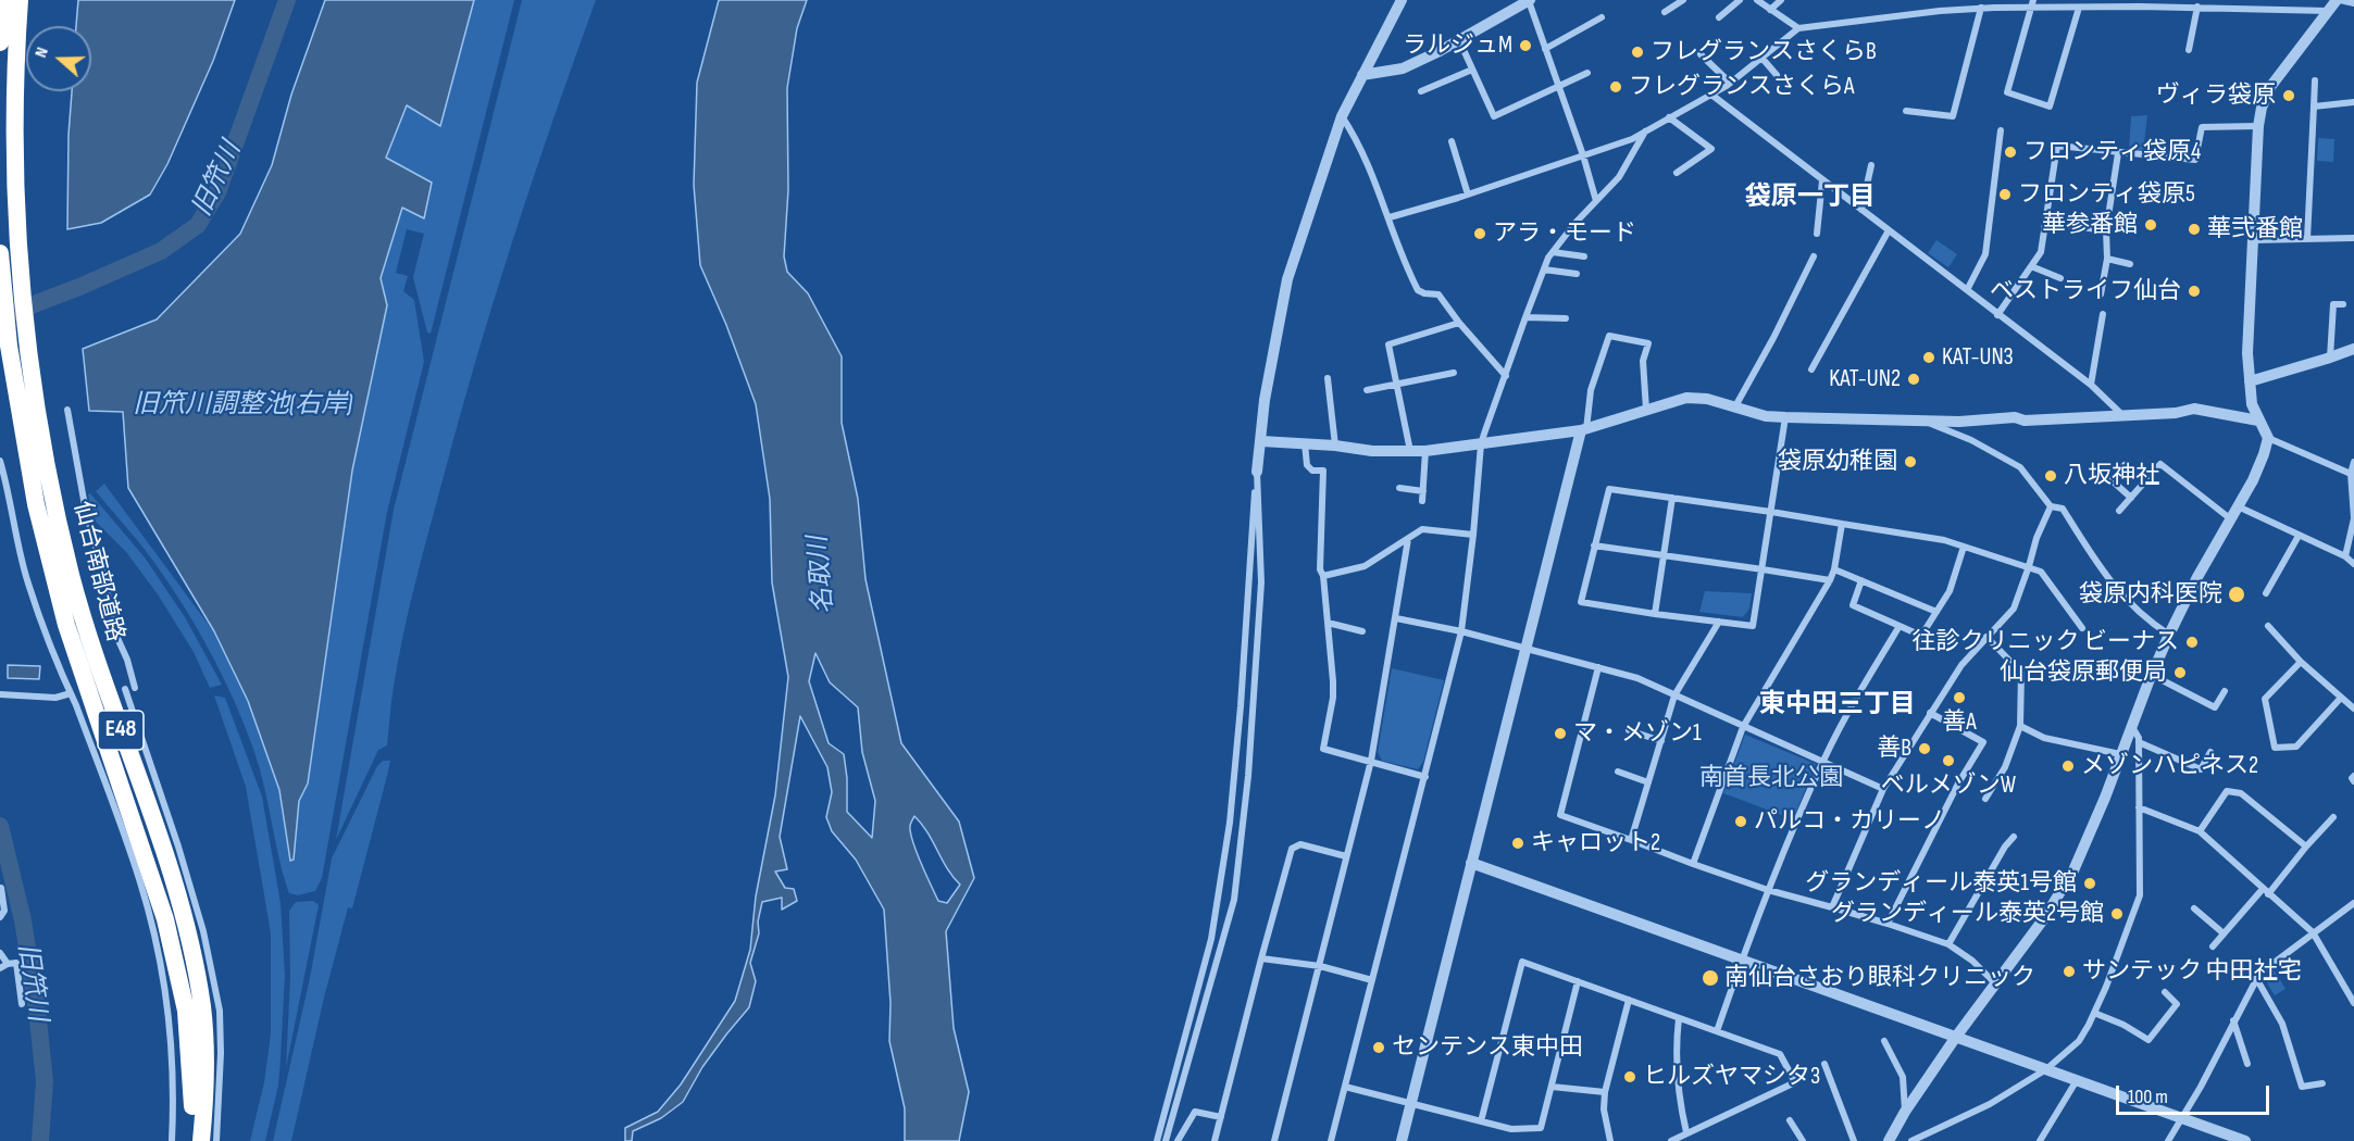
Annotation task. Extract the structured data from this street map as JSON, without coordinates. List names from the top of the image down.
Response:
{
  "streets": {
    "highway": ["仙台南部道路", "E48"]
  },
  "districts": ["袋原一丁目", "東中田三丁目"],
  "water": ["旧笊川", "旧笊川調整池(右岸)", "名取川"],
  "parks": ["南首長北公園"],
  "places": [
    "ラルジュM",
    "フレグランスさくらB",
    "フレグランスさくらA",
    "ヴィラ袋原",
    "フロンティ袋原4",
    "フロンティ袋原5",
    "華参番館",
    "華弐番館",
    "アラ・モード",
    "ベストライフ仙台",
    "KAT-UN3",
    "KAT-UN2",
    "袋原幼稚園",
    "八坂神社",
    "袋原内科医院",
    "往診クリニック ビーナス",
    "仙台袋原郵便局",
    "善A",
    "マ・メゾン1",
    "善B",
    "ベルメゾンW",
    "メゾンハピネス2",
    "パルコ・カリーノ",
    "キャロット2",
    "グランディール泰英1号館",
    "グランディール泰英2号館",
    "サンテック 中田社宅",
    "南仙台さおり眼科クリニック",
    "センテンス東中田",
    "ヒルズヤマシタ3"
  ],
  "scale_bar": "100 m",
  "north": "left"
}
